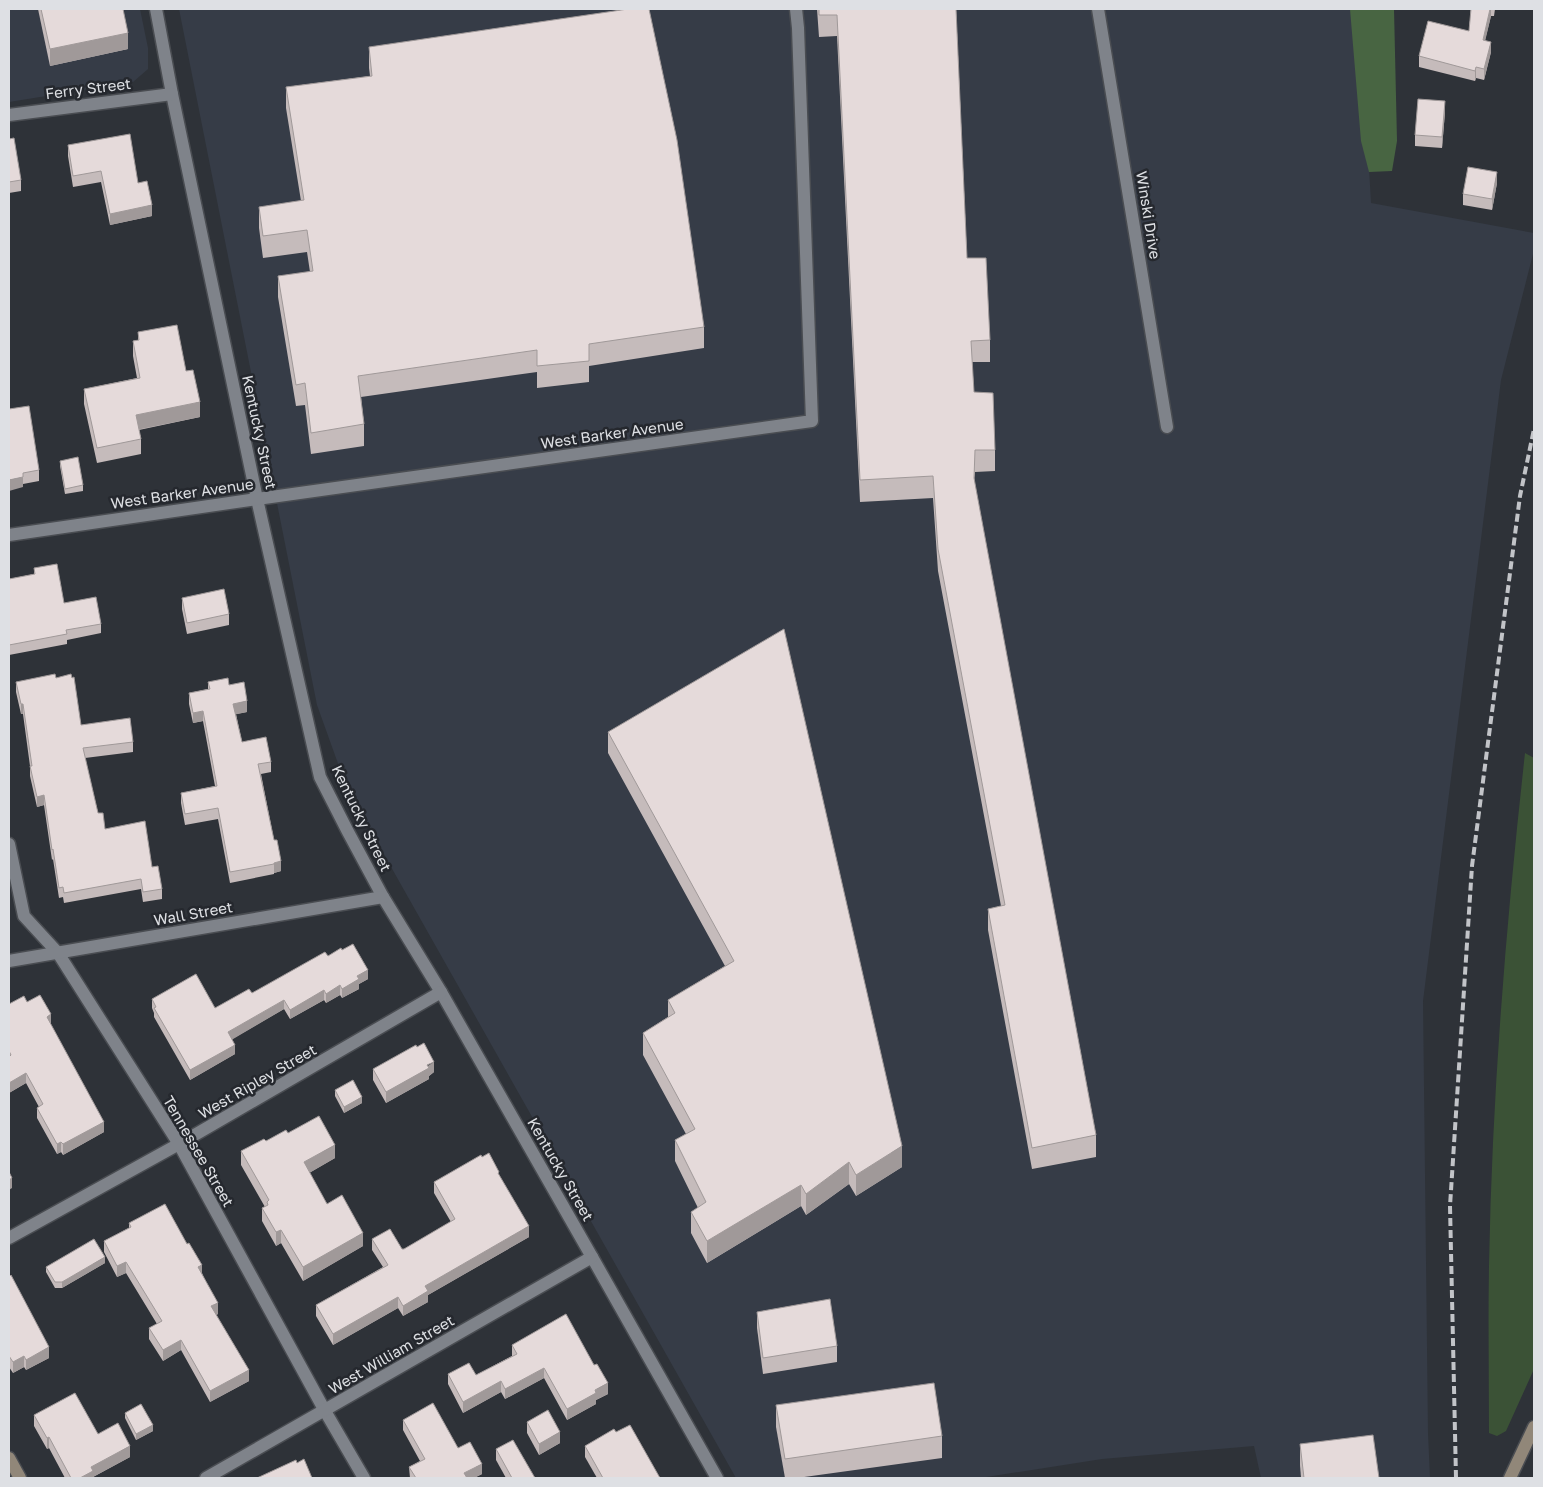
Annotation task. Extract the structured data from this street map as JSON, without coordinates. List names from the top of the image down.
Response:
{
  "streets": {
    "street": [
      "Ferry Street",
      "Winski Drive",
      "Kentucky Street",
      "West Barker Avenue",
      "Wall Street",
      "West Ripley Street",
      "Tennessee Street",
      "West William Street"
    ]
  },
  "crossings": [
    ["Ferry Street", "Kentucky Street"],
    ["Kentucky Street", "West Barker Avenue"],
    ["Kentucky Street", "Wall Street"],
    ["Kentucky Street", "West Ripley Street"],
    ["Kentucky Street", "West William Street"],
    ["Wall Street", "Tennessee Street"],
    ["West Ripley Street", "Tennessee Street"],
    ["Tennessee Street", "West William Street"]
  ]
}
